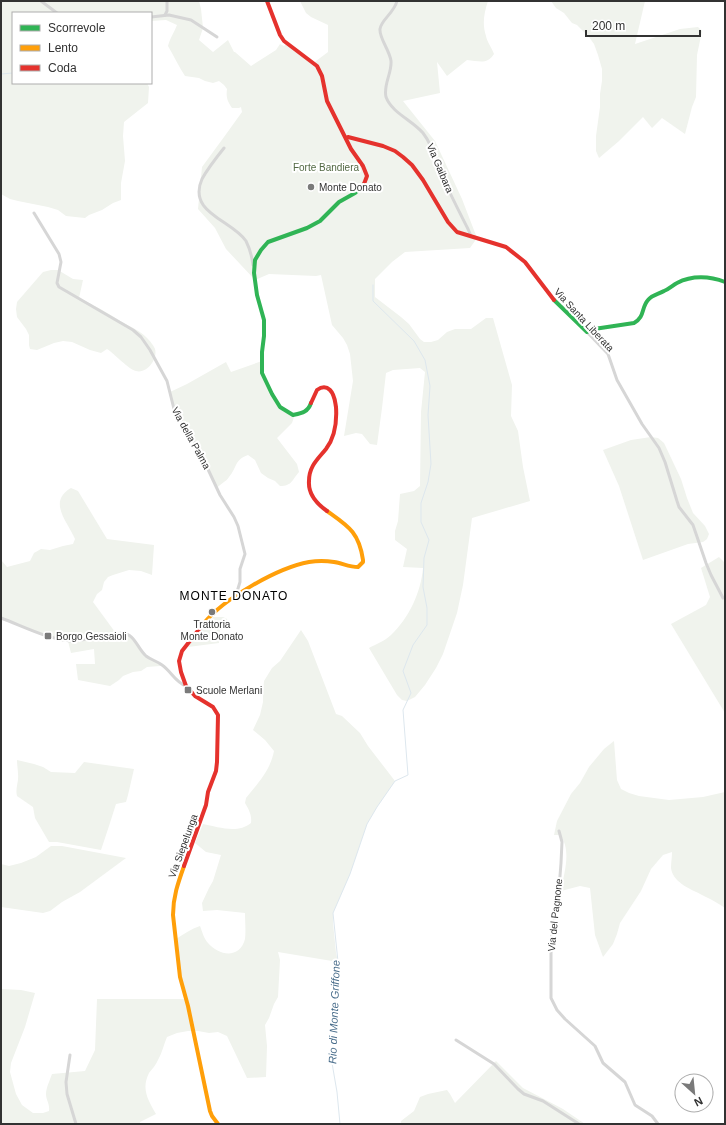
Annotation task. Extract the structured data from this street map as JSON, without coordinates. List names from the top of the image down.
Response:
{
  "streets": {
    "street": [
      "Via Gaibara",
      "Via Santa Liberata",
      "Via della Palma",
      "Via Siepelunga",
      "Via del Pagnone"
    ]
  },
  "crossings": [
    ["Via Gaibara", "Via Santa Liberata"]
  ],
  "districts": ["MONTE DONATO"],
  "water": ["Rio di Monte Griffone"],
  "parks": ["Forte Bandiera"],
  "places": {
    "other": ["Monte Donato", "Trattoria Monte Donato"],
    "transit": ["Borgo Gessaioli", "Scuole Merlani"]
  },
  "legend": ["Scorrevole", "Lento", "Coda"],
  "scale_bar": "200 m",
  "north": "bottom right"
}
